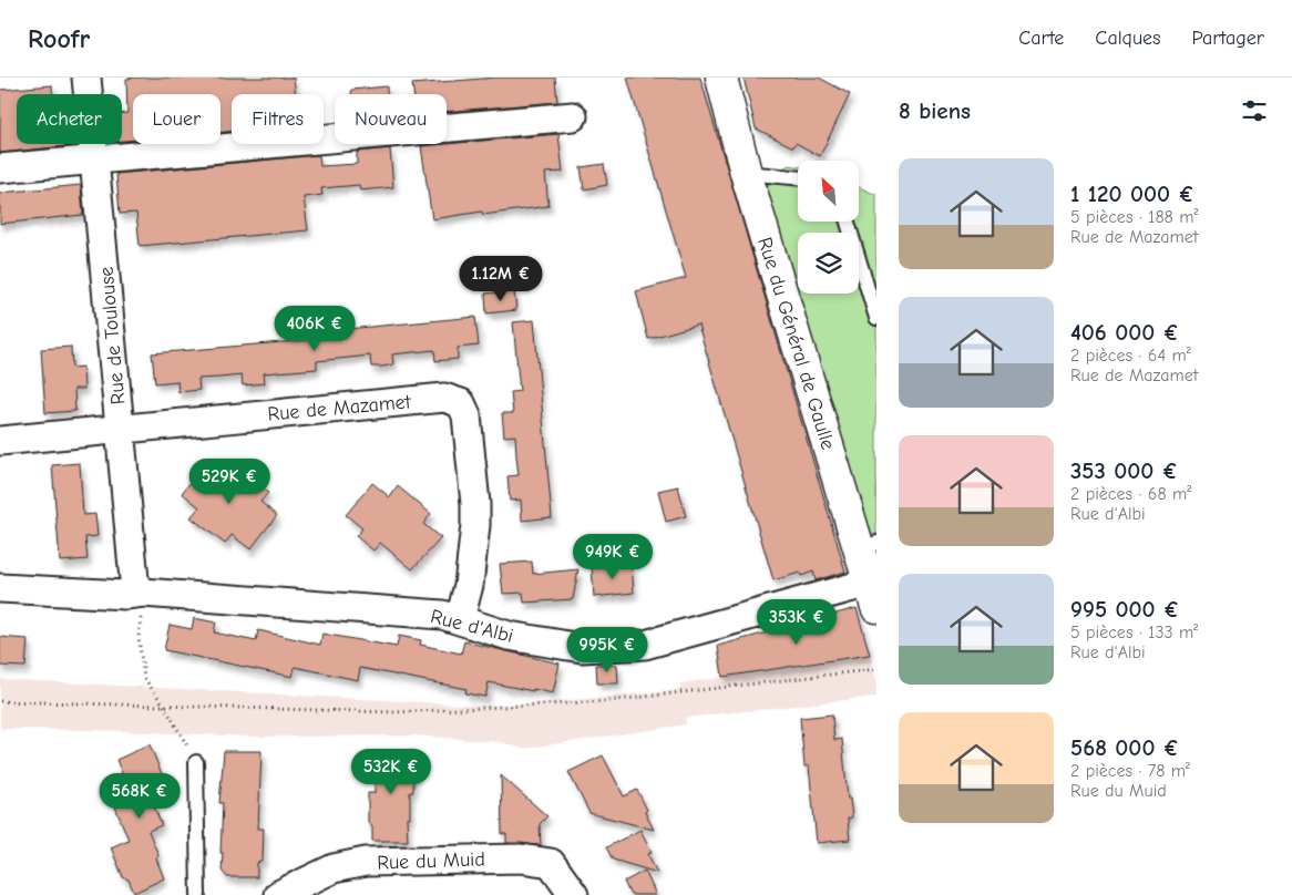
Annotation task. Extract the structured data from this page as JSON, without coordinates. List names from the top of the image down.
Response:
{
  "streets": {
    "street": [
      "Rue de Toulouse",
      "Rue du Général de Gaulle",
      "Rue de Mazamet",
      "Rue d'Albi",
      "Rue du Muid"
    ]
  },
  "crossings": [
    ["Rue de Toulouse", "Rue de Mazamet"],
    ["Rue de Toulouse", "Rue d'Albi"],
    ["Rue du Général de Gaulle", "Rue d'Albi"],
    ["Rue de Mazamet", "Rue d'Albi"]
  ],
  "north": "top left",
  "page": {
    "header": "Roofr",
    "nav": ["Carte", "Calques", "Partager"],
    "heading": "8 biens",
    "chip": [
      "Acheter",
      "Louer",
      "Filtres",
      "Nouveau"
    ],
    "list": [
      {
        "name": "1 120 000 €",
        "note": "5 pièces · 188 m² · Rue de Mazamet"
      },
      {
        "name": "406 000 €",
        "note": "2 pièces · 64 m² · Rue de Mazamet"
      },
      {
        "name": "353 000 €",
        "note": "2 pièces · 68 m² · Rue d'Albi"
      },
      {
        "name": "995 000 €",
        "note": "5 pièces · 133 m² · Rue d'Albi"
      },
      {
        "name": "568 000 €",
        "note": "2 pièces · 78 m² · Rue du Muid"
      }
    ],
    "price": [
      "1.12M €",
      "406K €",
      "529K €",
      "949K €",
      "353K €",
      "995K €",
      "532K €",
      "568K €"
    ]
  }
}
